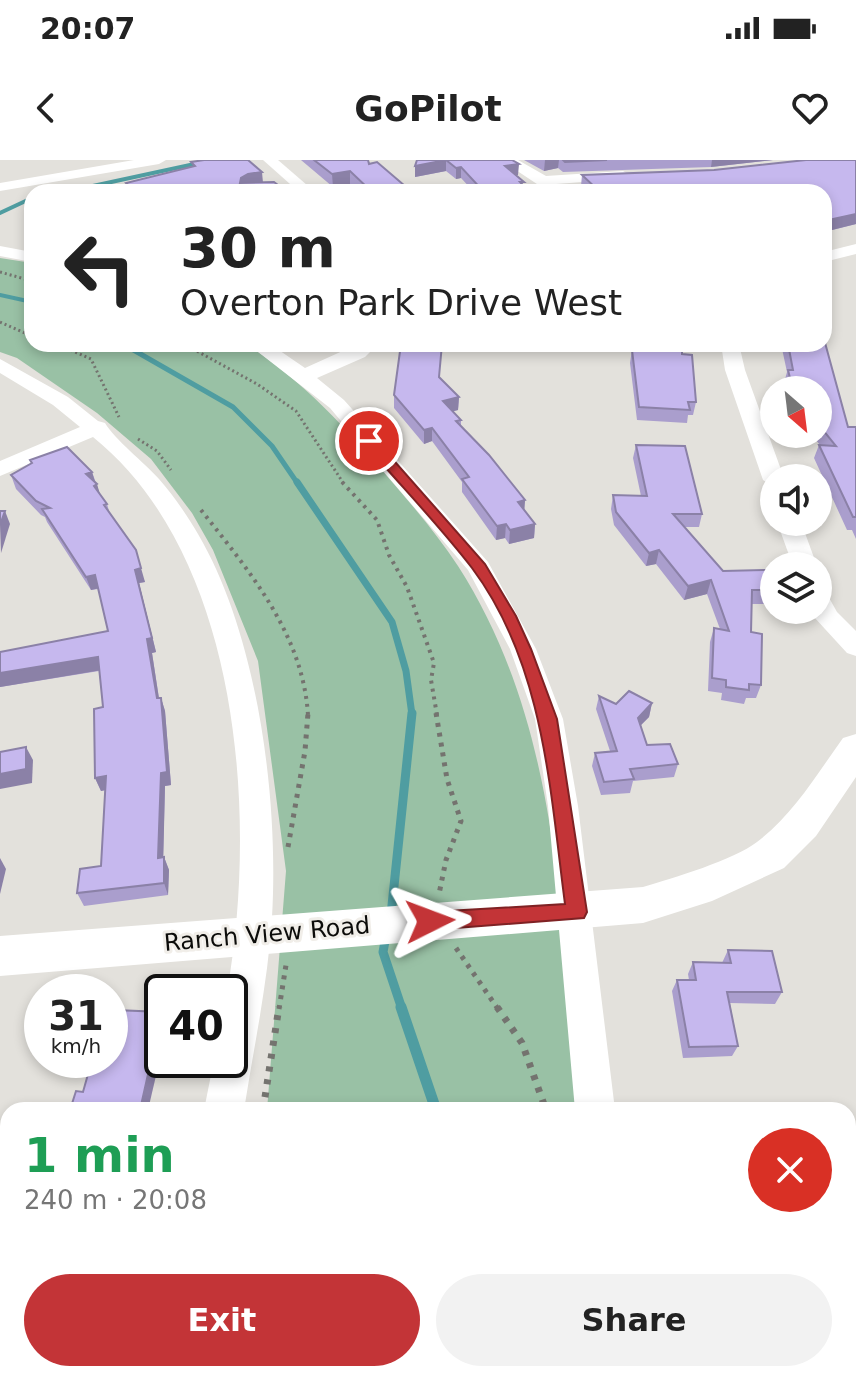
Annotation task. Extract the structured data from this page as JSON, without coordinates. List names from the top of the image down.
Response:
{
  "streets": {
    "street": ["Ranch View Road"]
  },
  "north": "bottom right",
  "page": {
    "status": "20:07",
    "header": "GoPilot",
    "turn": ["30 m", "Overton Park Drive West"],
    "speed": "31 km/h",
    "limit": "40",
    "heading": ["1 min", "240 m · 20:08"],
    "buttons": ["Exit", "Share"]
  }
}
